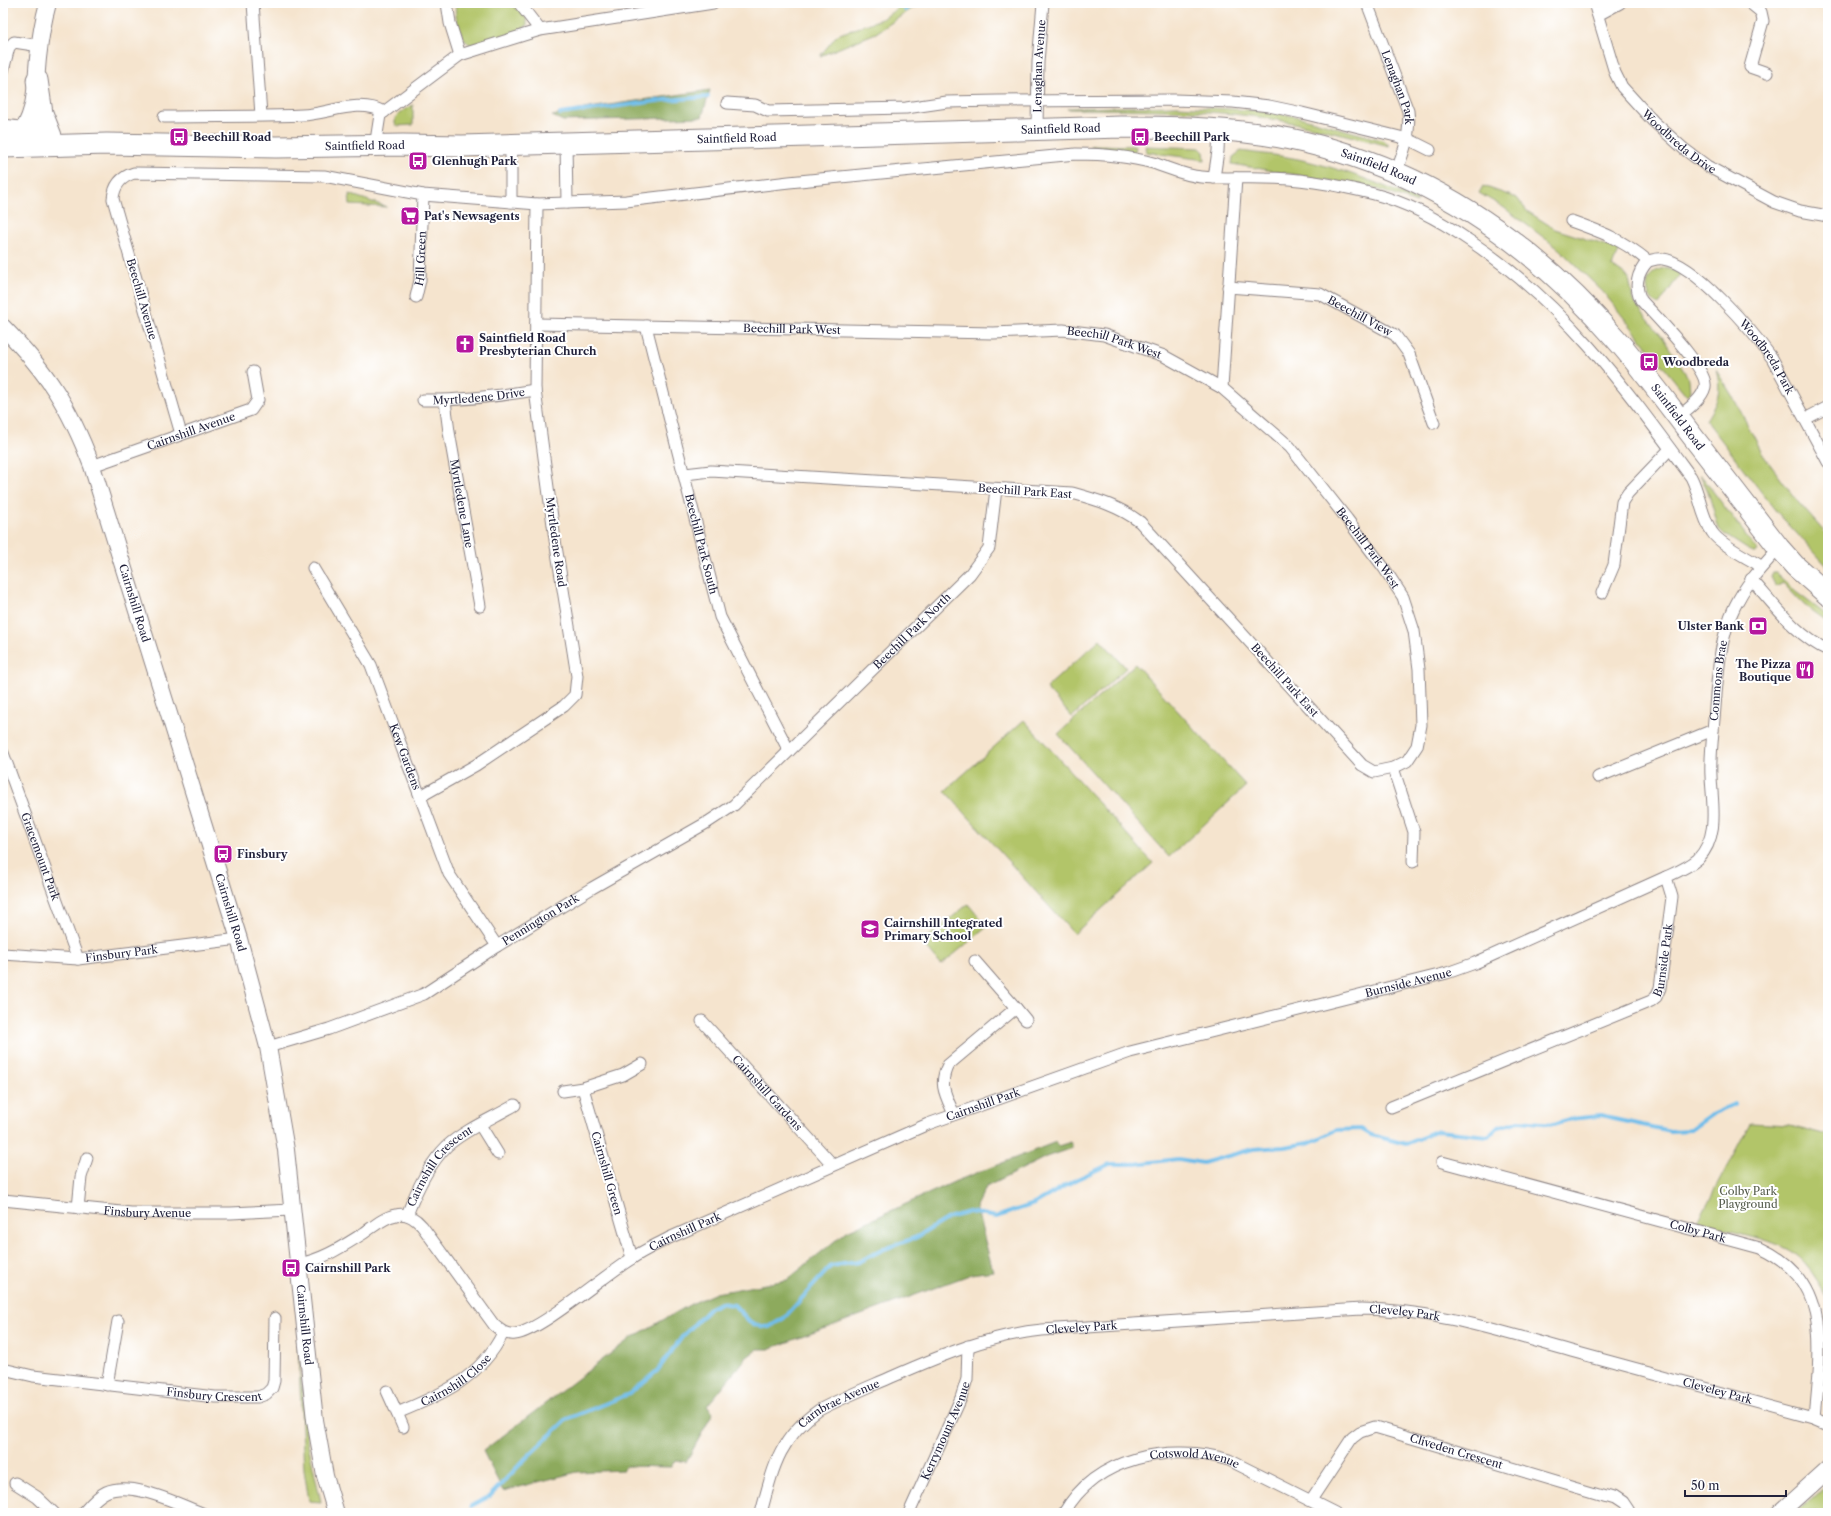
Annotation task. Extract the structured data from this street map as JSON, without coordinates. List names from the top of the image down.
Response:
{
  "streets": {
    "highway": ["Saintfield Road"],
    "street": [
      "Lenaghan Avenue",
      "Lenaghan Park",
      "Woodbreda Drive",
      "Hill Green",
      "Beechill Avenue",
      "Beechill View",
      "Beechill Park West",
      "Woodbreda Park",
      "Myrtledene Drive",
      "Cairnshill Avenue",
      "Beechill Park East",
      "Myrtledene Lane",
      "Myrtledene Road",
      "Beechill Park South",
      "Cairnshill Road",
      "Beechill Park North",
      "Commons Brae",
      "Kew Gardens",
      "Gracemount Park",
      "Pennington Park",
      "Finsbury Park",
      "Burnside Park",
      "Burnside Avenue",
      "Cairnshill Gardens",
      "Cairnshill Park",
      "Cairnshill Crescent",
      "Cairnshill Green",
      "Finsbury Avenue",
      "Colby Park",
      "Cleveley Park",
      "Cairnshill Close",
      "Finsbury Crescent",
      "Carnbrae Avenue",
      "Kerrymount Avenue",
      "Cliveden Crescent",
      "Cotswold Avenue"
    ]
  },
  "crossings": [
    ["Lenaghan Avenue", "Saintfield Road"],
    ["Lenaghan Park", "Saintfield Road"],
    ["Saintfield Road", "Commons Brae"],
    ["Hill Green", "Beechill Avenue"],
    ["Beechill Avenue", "Cairnshill Avenue"],
    ["Beechill Park West", "Beechill Park East"],
    ["Beechill Park West", "Myrtledene Road"],
    ["Beechill Park West", "Beechill Park South"],
    ["Myrtledene Drive", "Myrtledene Lane"],
    ["Myrtledene Drive", "Myrtledene Road"],
    ["Cairnshill Avenue", "Cairnshill Road"],
    ["Beechill Park East", "Beechill Park South"],
    ["Beechill Park East", "Beechill Park North"],
    ["Myrtledene Road", "Kew Gardens"],
    ["Beechill Park South", "Beechill Park North"],
    ["Beechill Park South", "Pennington Park"],
    ["Cairnshill Road", "Pennington Park"],
    ["Cairnshill Road", "Finsbury Park"],
    ["Cairnshill Road", "Finsbury Avenue"],
    ["Beechill Park North", "Pennington Park"],
    ["Kew Gardens", "Pennington Park"],
    ["Gracemount Park", "Finsbury Park"],
    ["Burnside Park", "Burnside Avenue"],
    ["Burnside Avenue", "Cairnshill Park"],
    ["Cairnshill Gardens", "Cairnshill Park"],
    ["Cairnshill Park", "Cairnshill Green"],
    ["Cairnshill Park", "Cairnshill Close"],
    ["Colby Park", "Cleveley Park"],
    ["Cleveley Park", "Carnbrae Avenue"],
    ["Cleveley Park", "Kerrymount Avenue"],
    ["Carnbrae Avenue", "Kerrymount Avenue"],
    ["Cliveden Crescent", "Cotswold Avenue"]
  ],
  "parks": ["Colby Park Playground"],
  "places": {
    "bus stop": [
      "Beechill Road",
      "Beechill Park",
      "Glenhugh Park",
      "Woodbreda",
      "Finsbury",
      "Cairnshill Park"
    ],
    "supermarket": ["Pat's Newsagents"],
    "church": ["Saintfield Road Presbyterian Church"],
    "bank": ["Ulster Bank"],
    "restaurant": ["The Pizza Boutique"],
    "school or university": ["Cairnshill Integrated Primary School"]
  },
  "scale_bar": "50 m"
}
